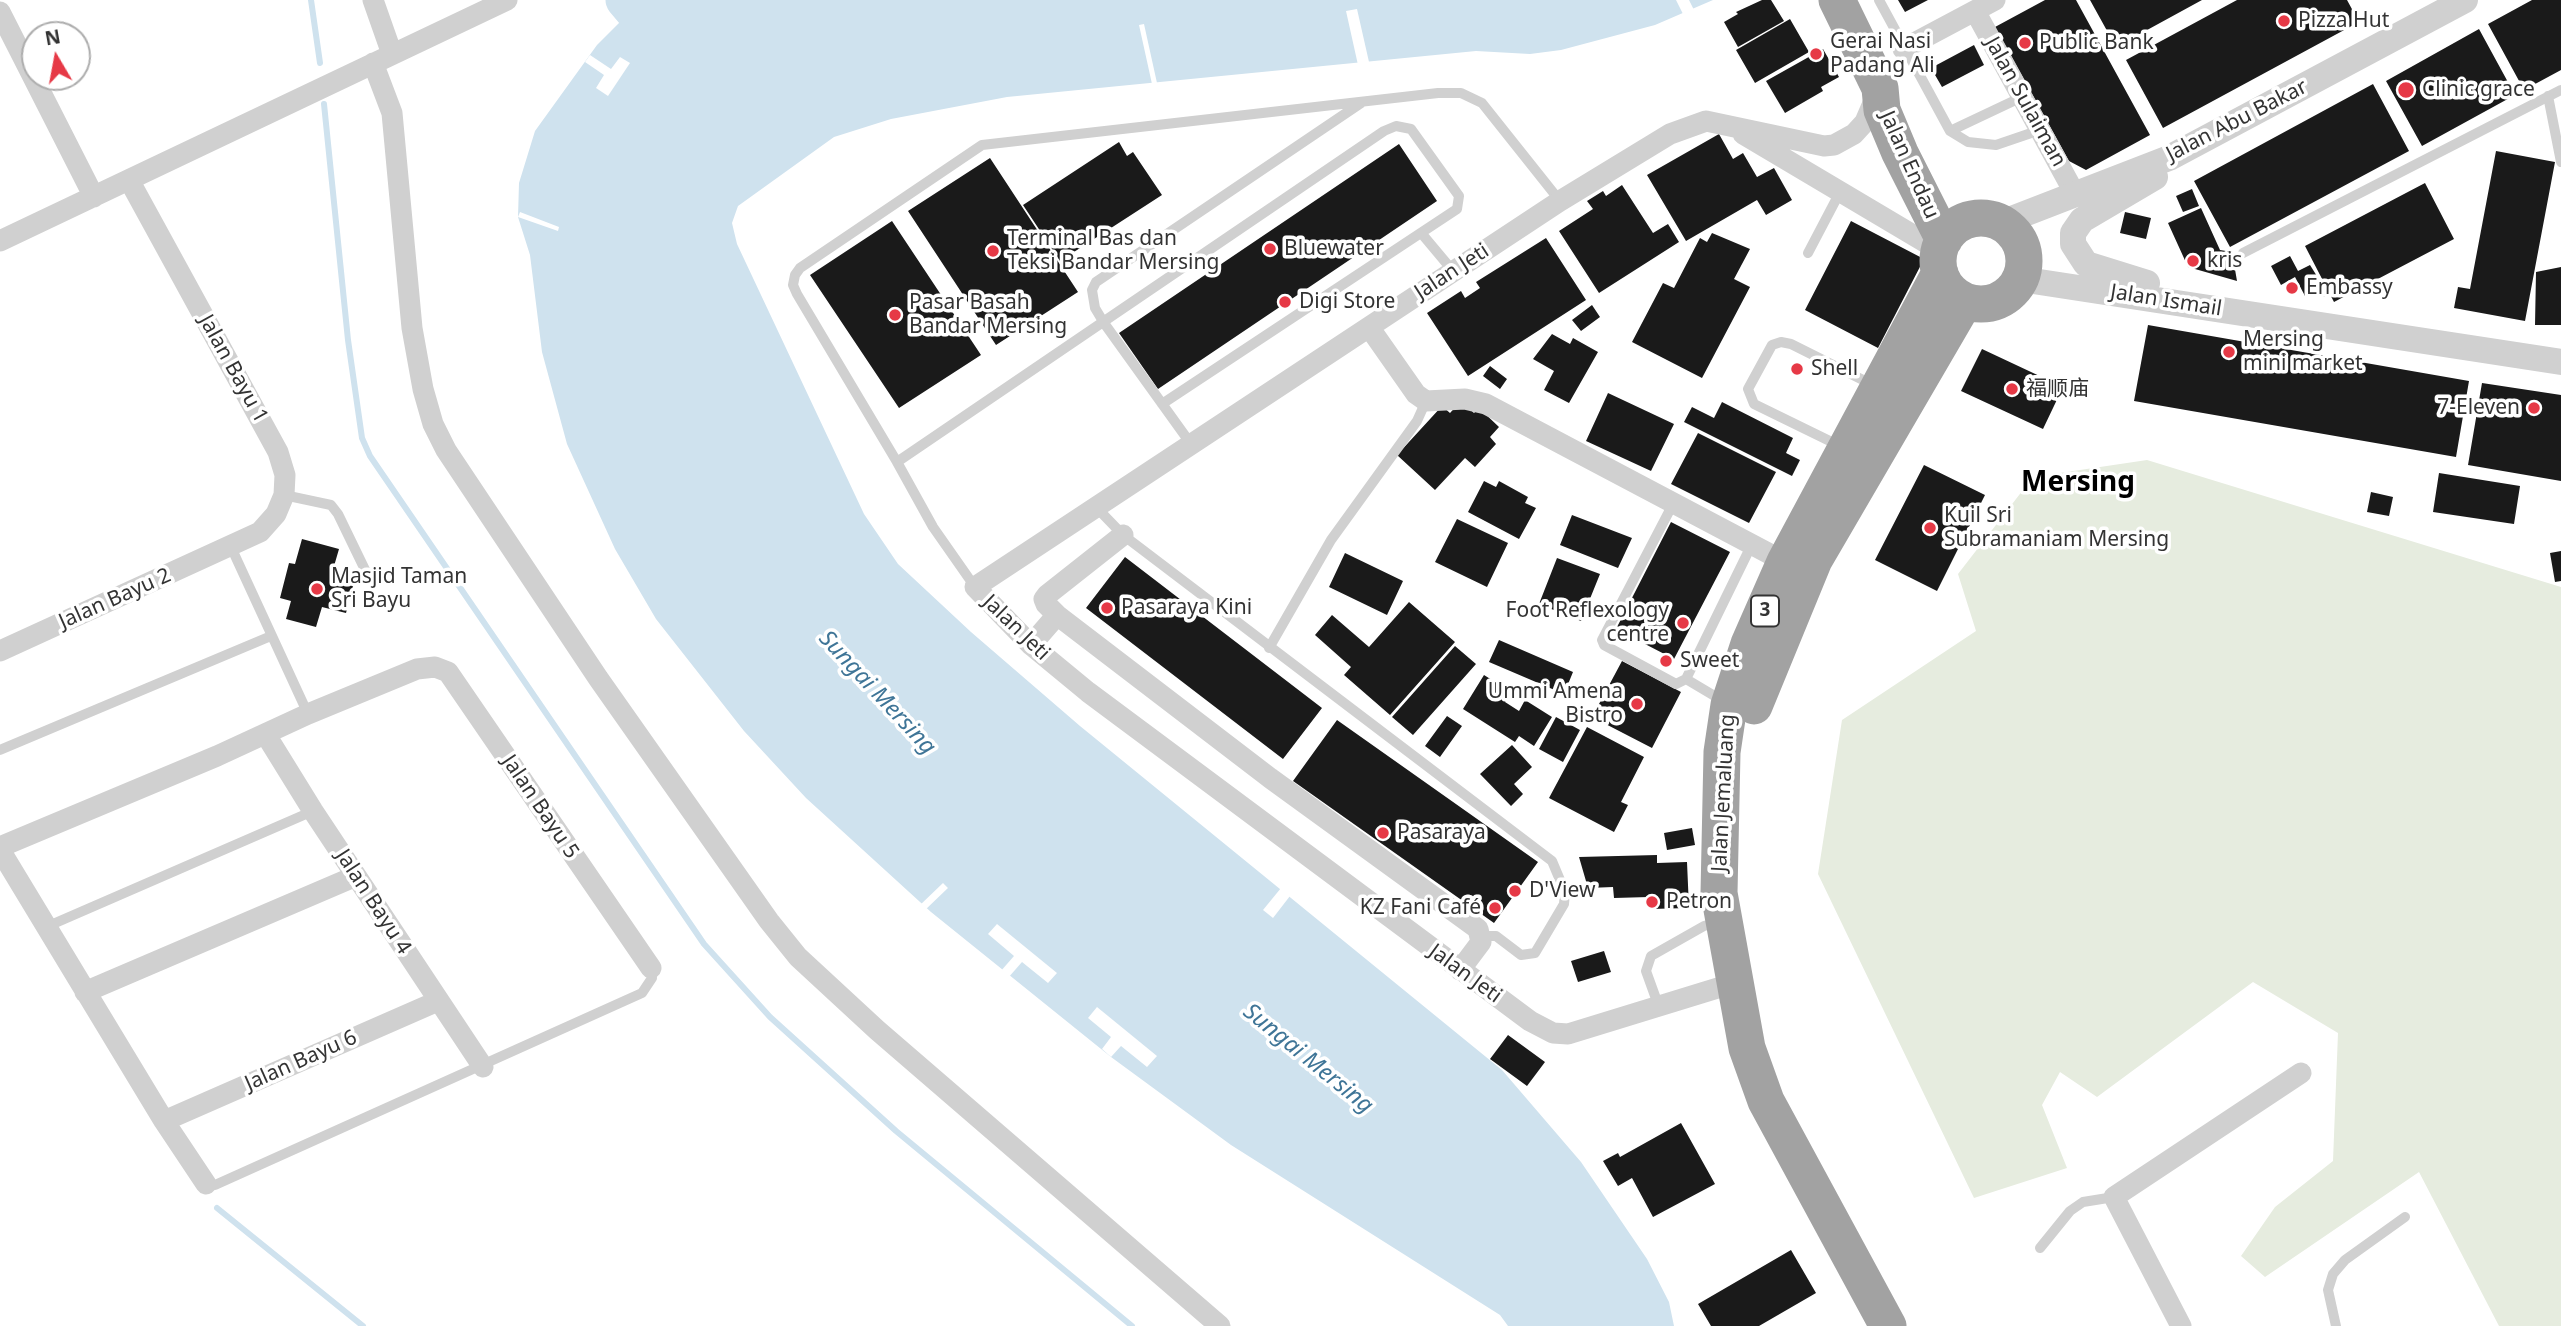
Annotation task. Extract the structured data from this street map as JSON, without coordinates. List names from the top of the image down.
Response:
{
  "streets": {
    "highway": ["Jalan Endau", "3", "Jalan Jemaluang"],
    "street": [
      "Jalan Sulaiman",
      "Jalan Abu Bakar",
      "Jalan Jeti",
      "Jalan Ismail",
      "Jalan Bayu 1",
      "Jalan Bayu 2",
      "Jalan Bayu 5",
      "Jalan Bayu 4",
      "Jalan Bayu 6"
    ]
  },
  "crossings": [
    ["Jalan Sulaiman", "Jalan Abu Bakar"],
    ["Jalan Abu Bakar", "Jalan Endau"],
    ["Jalan Abu Bakar", "Jalan Ismail"],
    ["Jalan Abu Bakar", "3"],
    ["Jalan Abu Bakar", "Jalan Jemaluang"],
    ["Jalan Endau", "Jalan Jeti"],
    ["Jalan Endau", "Jalan Ismail"],
    ["Jalan Endau", "3"],
    ["Jalan Endau", "Jalan Jemaluang"],
    ["Jalan Jeti", "Jalan Jemaluang"],
    ["Jalan Ismail", "3"],
    ["Jalan Ismail", "Jalan Jemaluang"],
    ["3", "Jalan Jemaluang"],
    ["Jalan Bayu 4", "Jalan Bayu 6"]
  ],
  "districts": ["Mersing"],
  "water": ["Sungai Mersing"],
  "places": [
    "Pizza Hut",
    "Public Bank",
    "Gerai Nasi Padang Ali",
    "Clinic grace",
    "Bluewater",
    "Terminal Bas dan Teksi Bandar Mersing",
    "kris",
    "Embassy",
    "Digi Store",
    "Pasar Basah Bandar Mersing",
    "Mersing mini market",
    "Shell",
    "福顺庙",
    "7-Eleven",
    "Kuil Sri Subramaniam Mersing",
    "Masjid Taman Sri Bayu",
    "Pasaraya Kini",
    "Foot Reflexology centre",
    "Sweet",
    "Ummi Amena Bistro",
    "Pasaraya",
    "D'View",
    "Petron",
    "KZ Fani Café"
  ],
  "north": "top"
}
